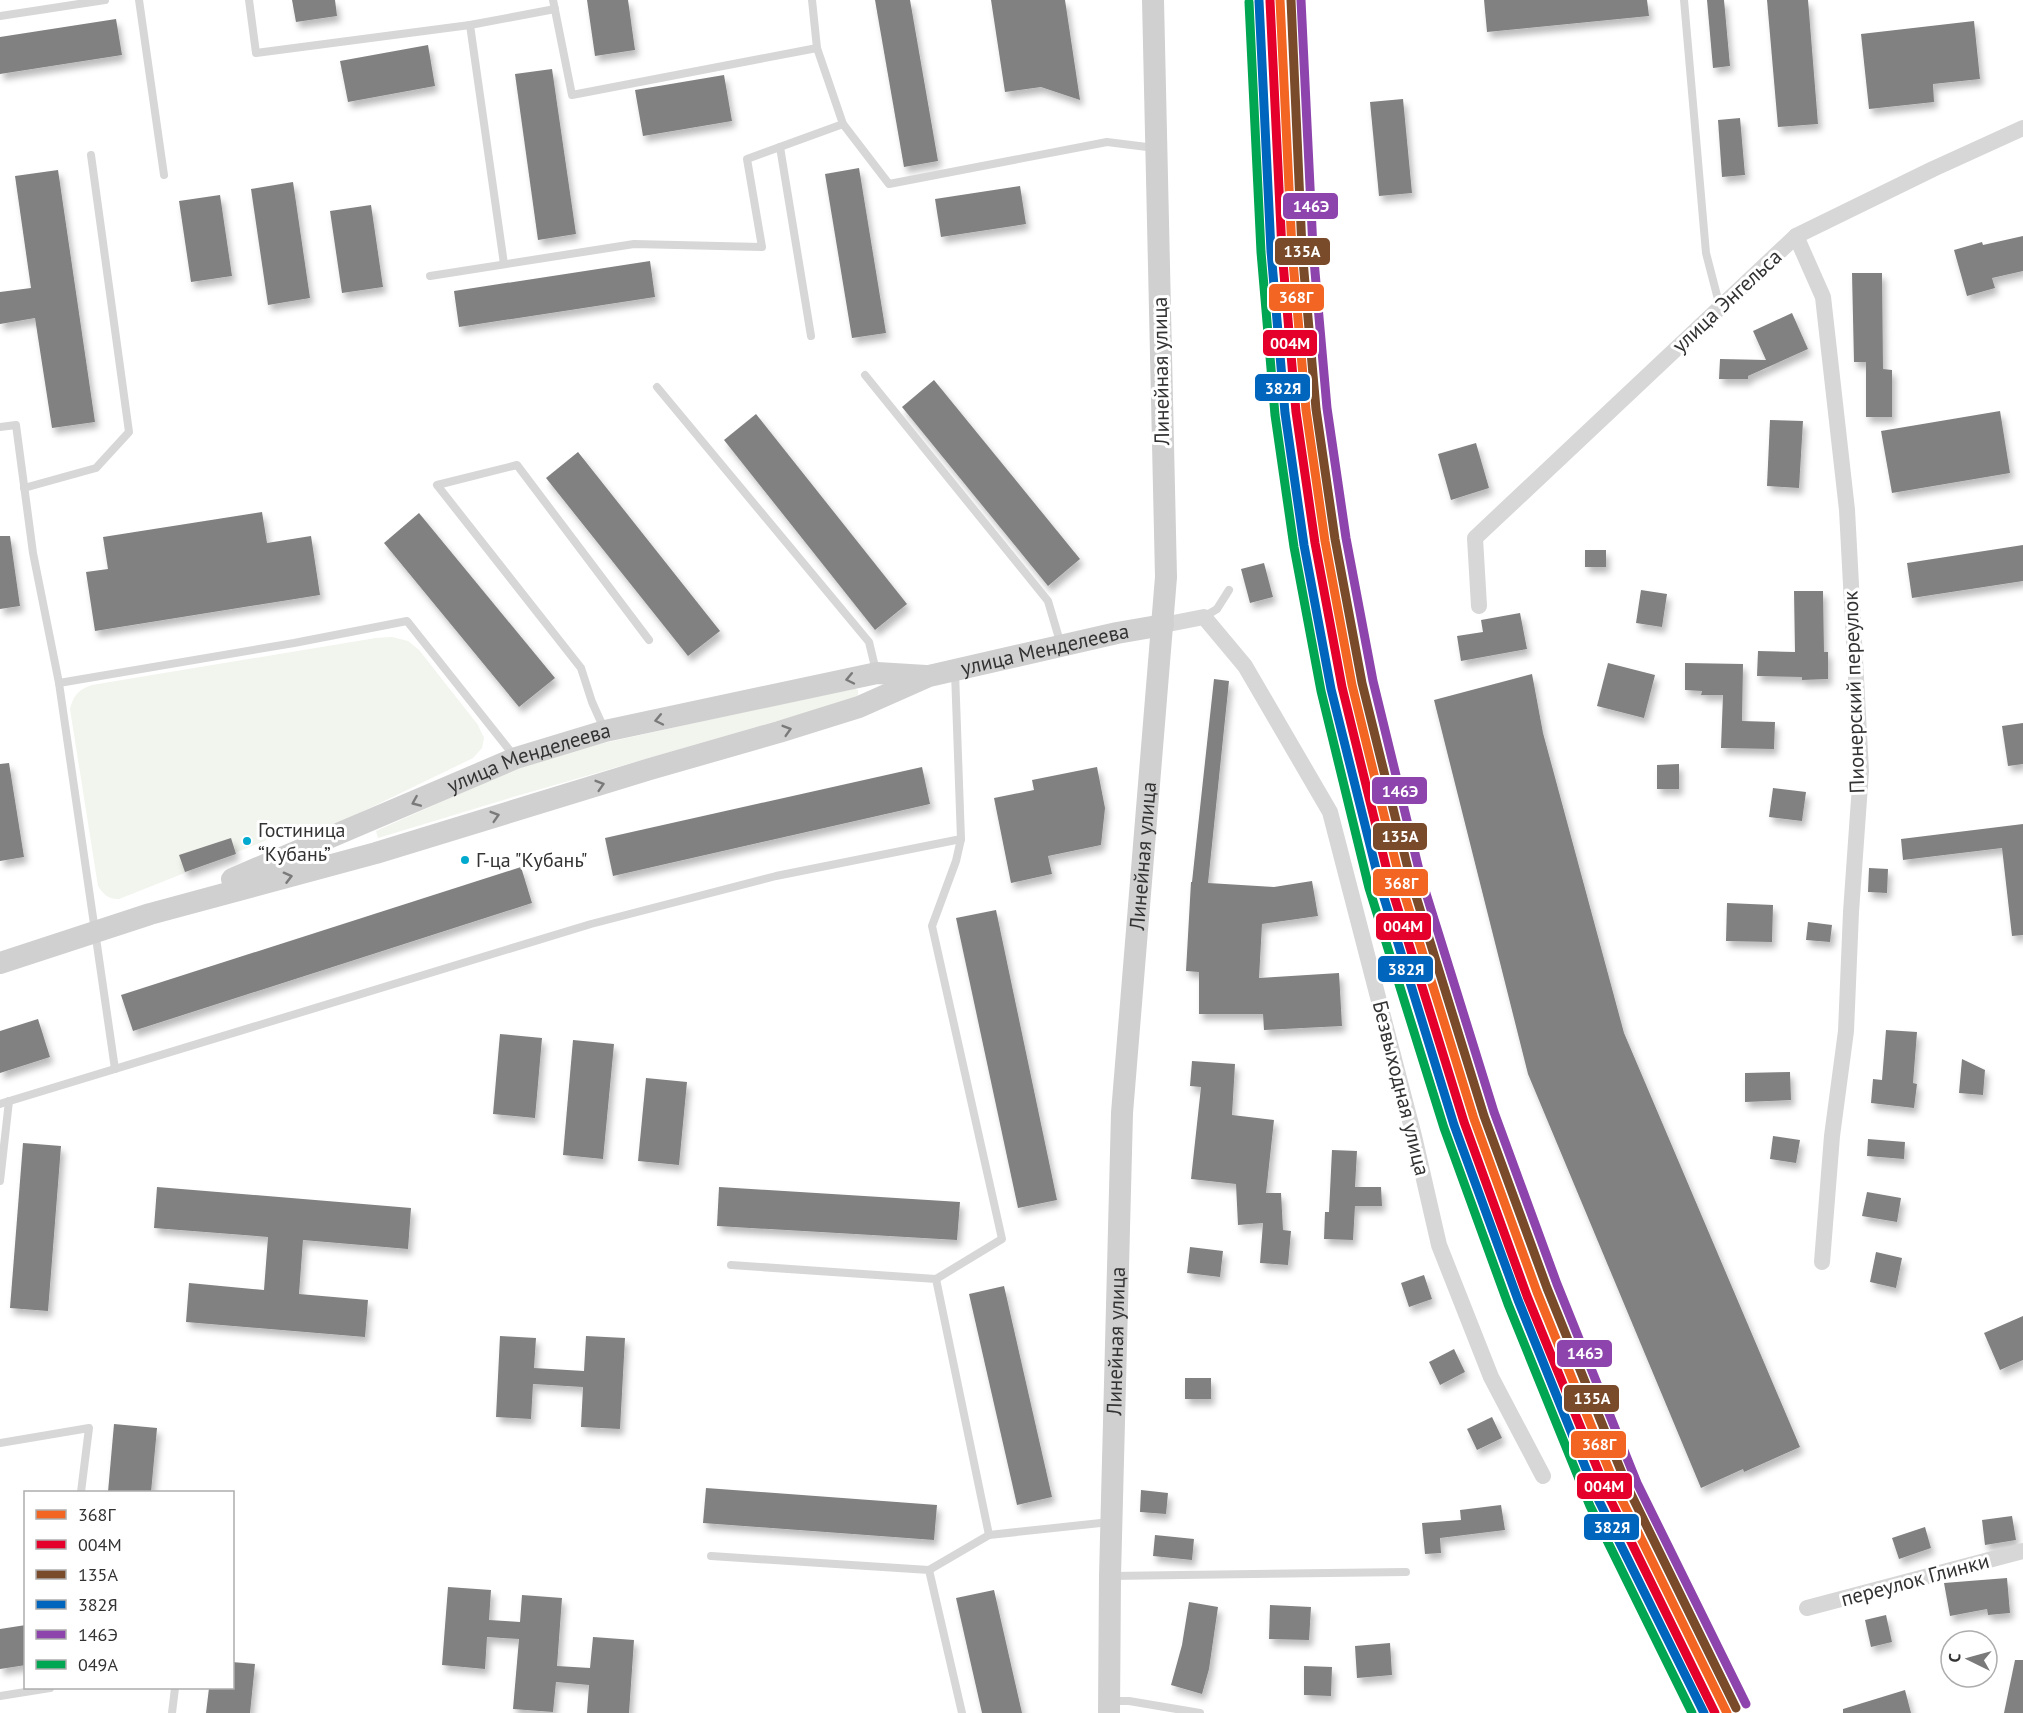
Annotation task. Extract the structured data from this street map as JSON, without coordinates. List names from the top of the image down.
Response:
{
  "streets": {
    "main road": ["Линейная улица", "улица Менделеева"],
    "street": [
      "улица Энгельса",
      "Пионерский переулок",
      "Безвыходная улица",
      "переулок Глинки"
    ]
  },
  "crossings": [
    ["улица Энгельса", "Пионерский переулок"],
    ["Линейная улица", "улица Менделеева"]
  ],
  "places": ["Гостиница “Кубань”", "Г-ца \"Кубань\""],
  "lines": [
    "transit line 368Г",
    "transit line 135А",
    "transit line 146Э",
    "transit line 004М",
    "transit line 382Я",
    "transit line 049А"
  ],
  "legend": [
    "368Г",
    "004М",
    "135А",
    "382Я",
    "146Э",
    "049А"
  ],
  "north": "left"
}
